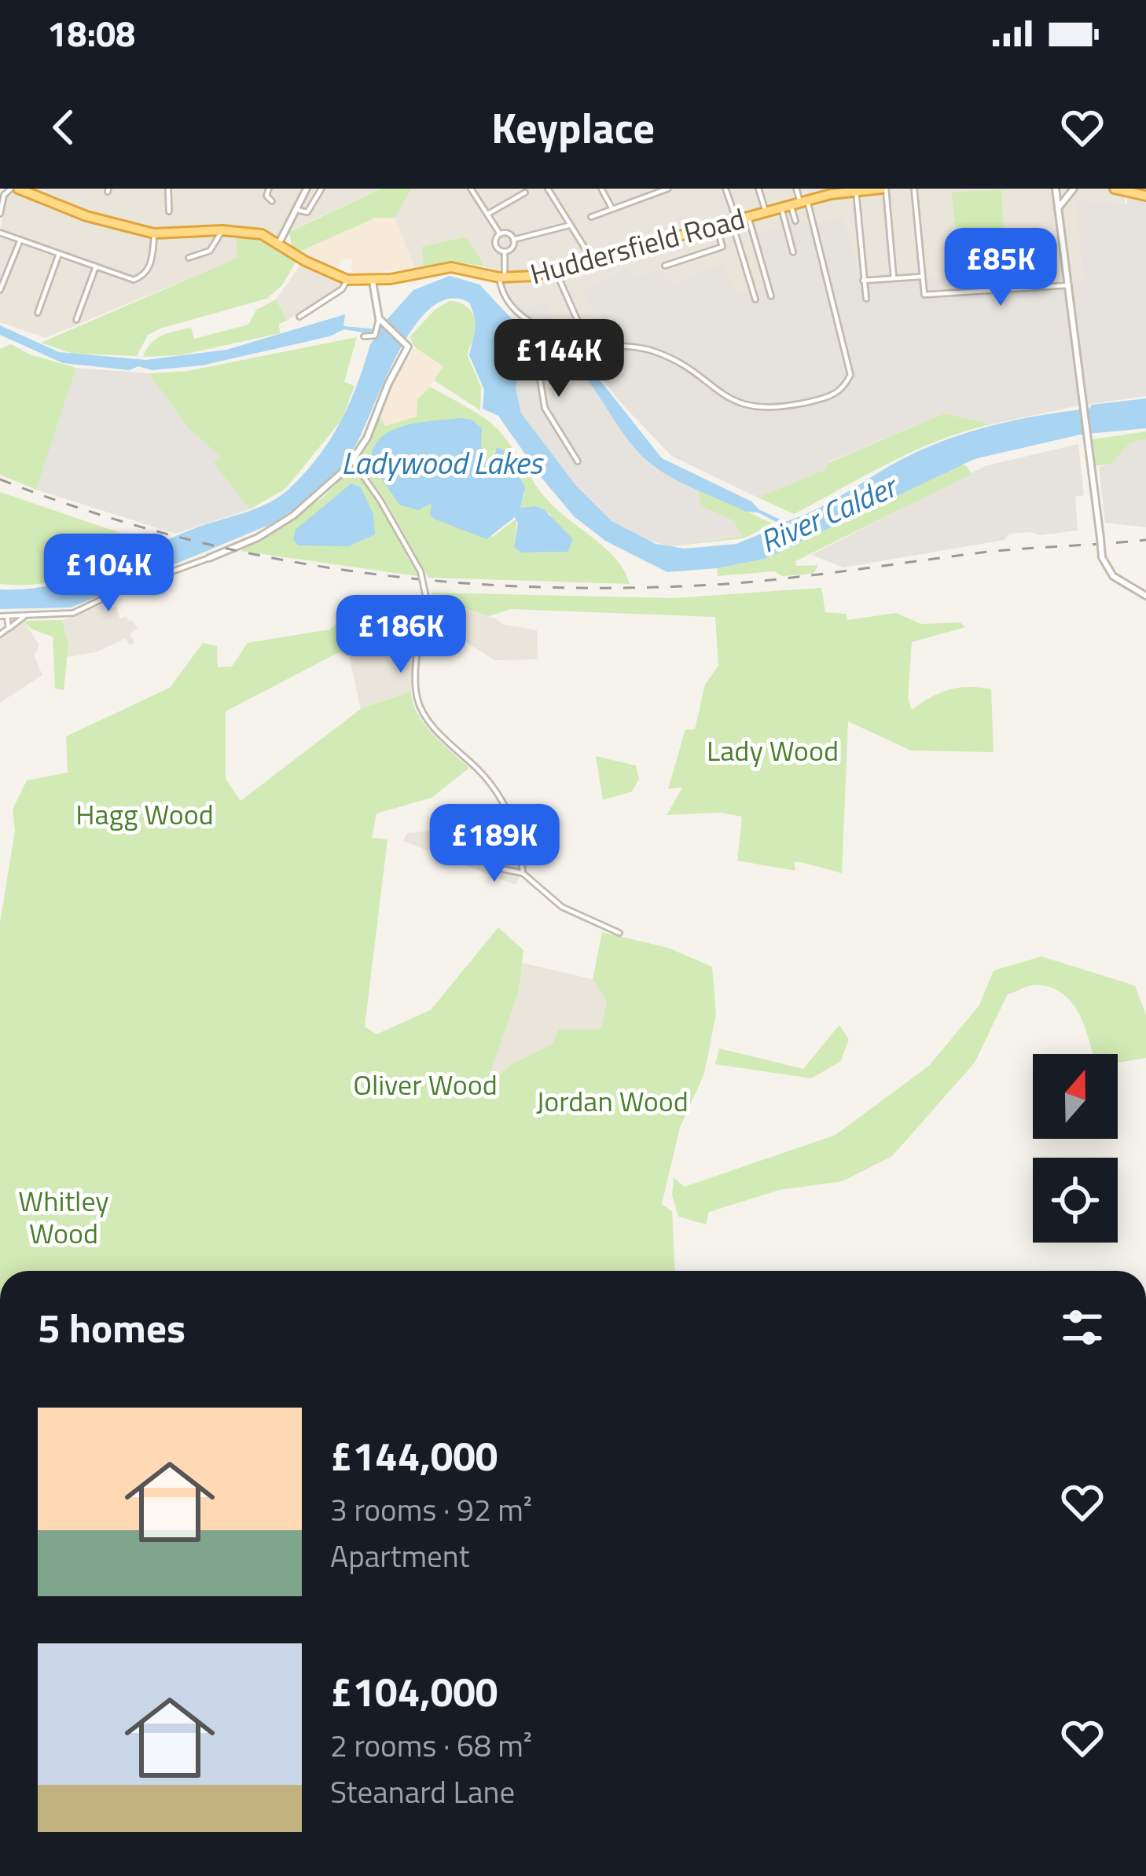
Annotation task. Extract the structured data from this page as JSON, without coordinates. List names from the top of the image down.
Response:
{
  "streets": {
    "highway": ["Huddersfield Road"]
  },
  "water": ["Ladywood Lakes", "River Calder"],
  "parks": [
    "Lady Wood",
    "Hagg Wood",
    "Oliver Wood",
    "Jordan Wood",
    "Whitley Wood"
  ],
  "north": "top",
  "page": {
    "status": "18:08",
    "header": "Keyplace",
    "price": [
      "£85K",
      "£144K",
      "£104K",
      "£186K",
      "£189K"
    ],
    "heading": "5 homes",
    "list": [
      {
        "name": "£144,000",
        "note": "3 rooms · 92 m² · Apartment"
      },
      {
        "name": "£104,000",
        "note": "2 rooms · 68 m² · Steanard Lane"
      }
    ]
  }
}
